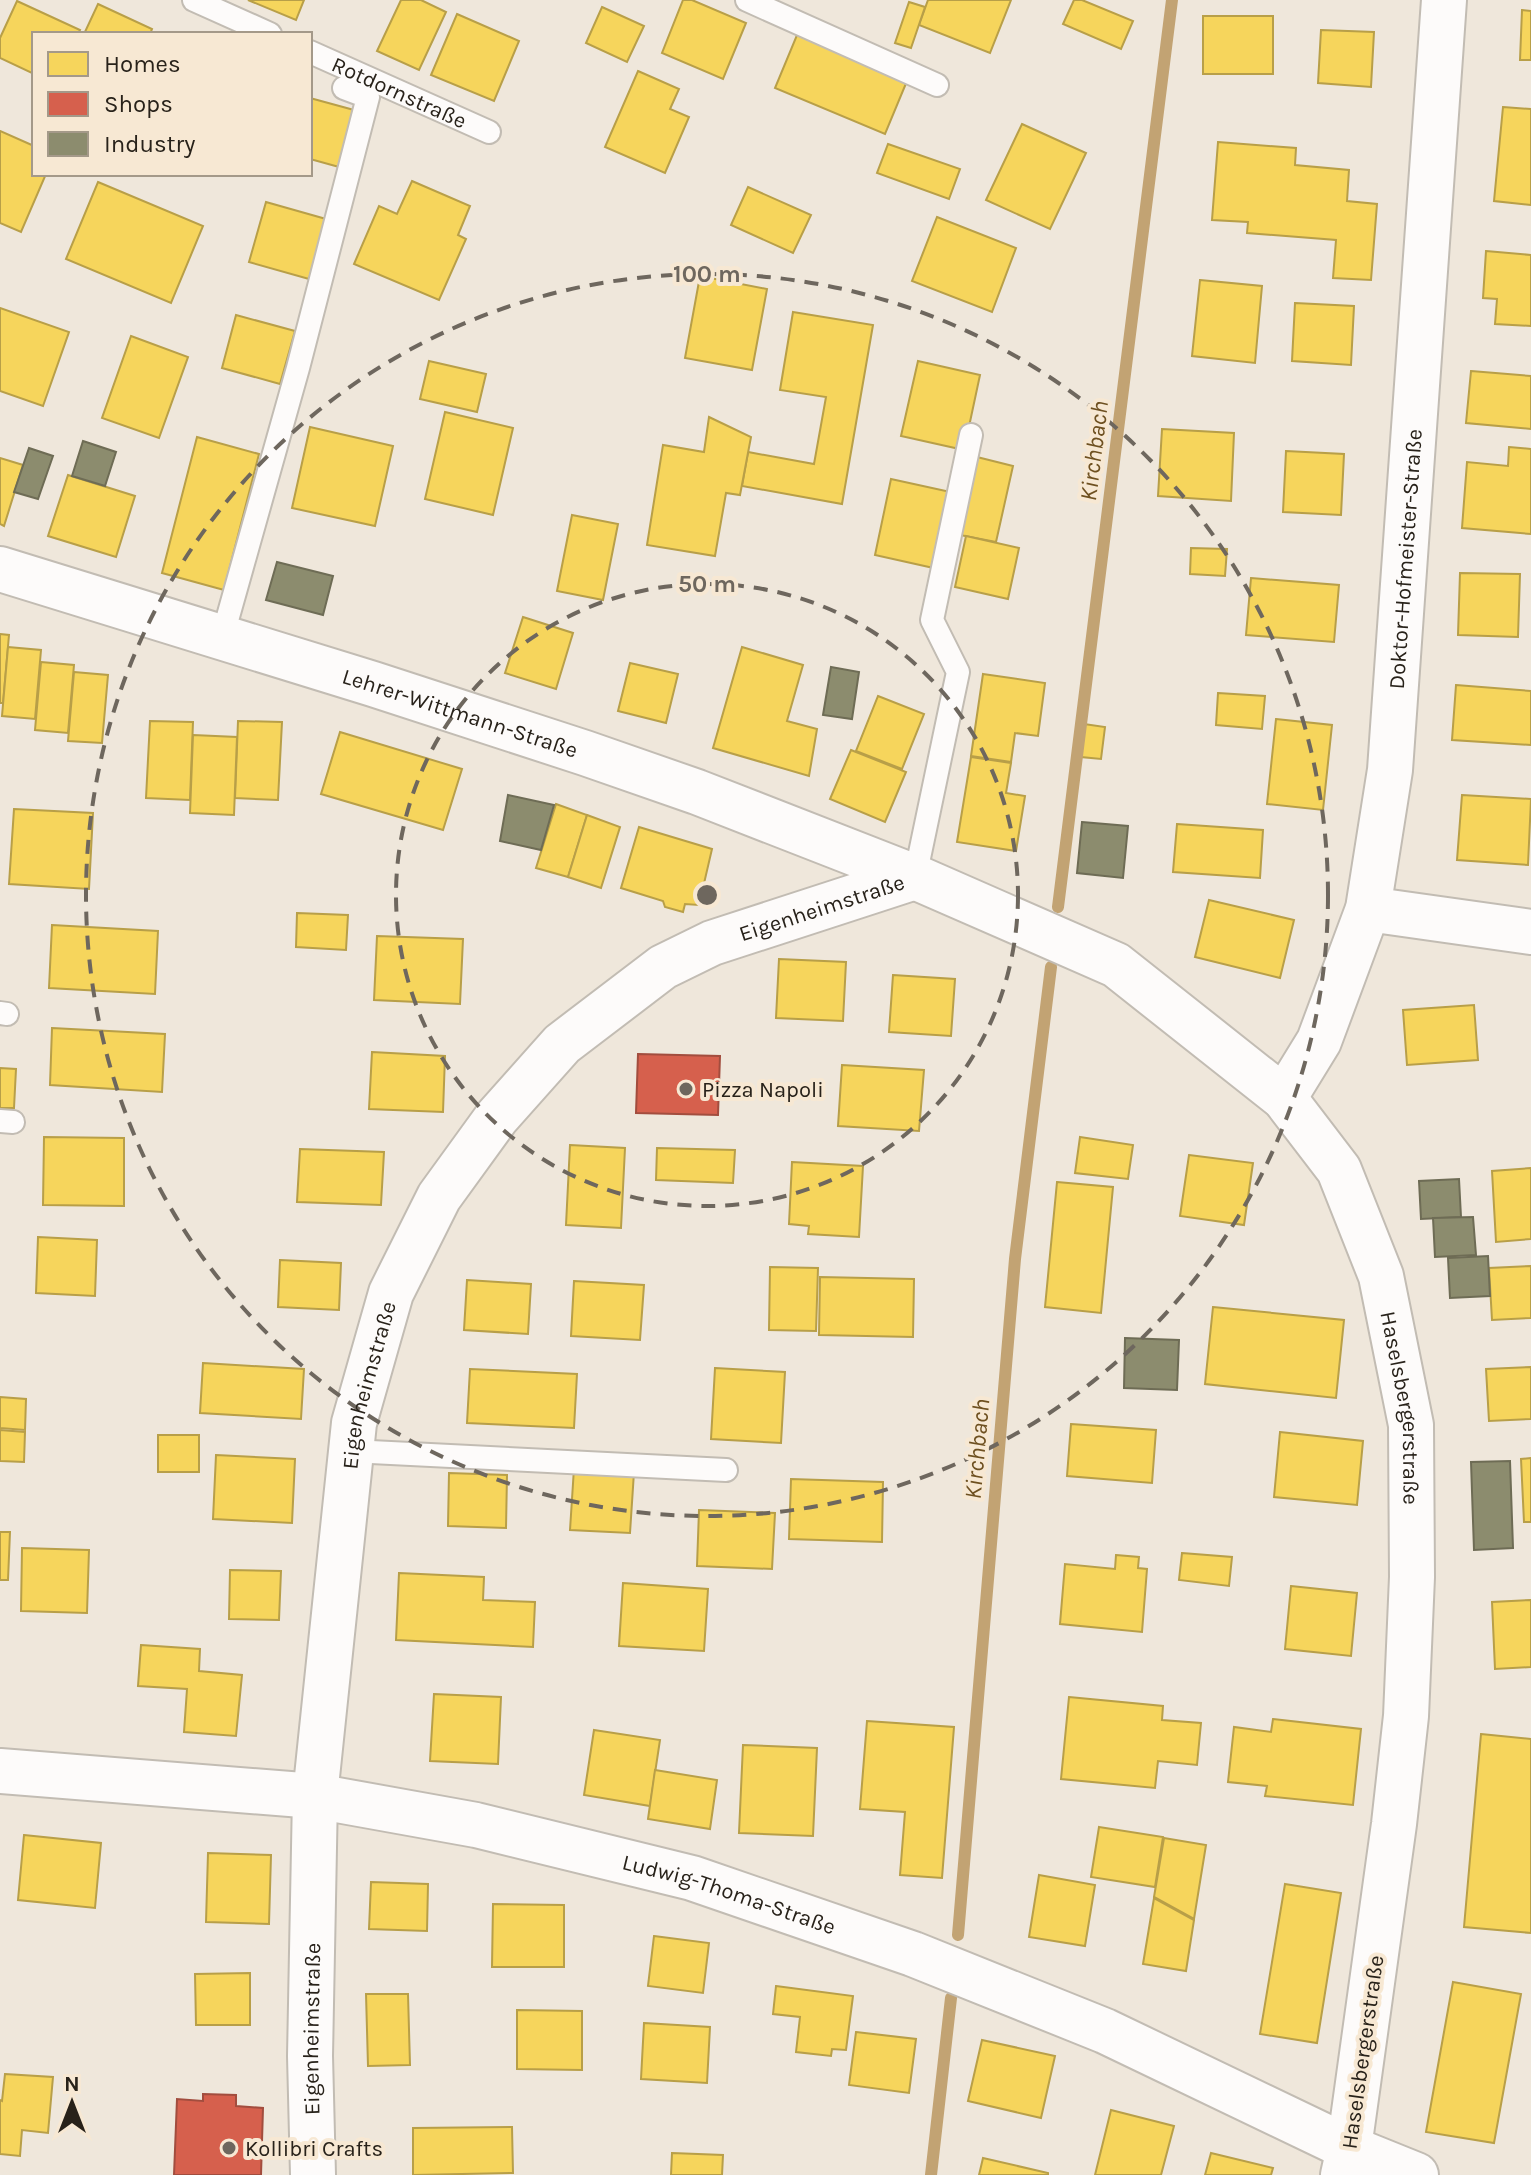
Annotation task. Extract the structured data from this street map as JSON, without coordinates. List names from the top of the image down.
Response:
{
  "streets": {
    "street": [
      "Doktor-Hofmeister-Straße",
      "Lehrer-Wittmann-Straße",
      "Eigenheimstraße",
      "Haselsbergerstraße",
      "Ludwig-Thoma-Straße"
    ],
    "lane": ["Rotdornstraße"]
  },
  "crossings": [
    ["Doktor-Hofmeister-Straße", "Haselsbergerstraße"],
    ["Lehrer-Wittmann-Straße", "Eigenheimstraße"],
    ["Lehrer-Wittmann-Straße", "Haselsbergerstraße"],
    ["Eigenheimstraße", "Haselsbergerstraße"],
    ["Eigenheimstraße", "Ludwig-Thoma-Straße"],
    ["Haselsbergerstraße", "Ludwig-Thoma-Straße"]
  ],
  "water": ["Kirchbach"],
  "places": ["Pizza Napoli", "Kollibri Crafts"],
  "legend": ["Homes", "Shops", "Industry"],
  "north": "top",
  "rings": ["100 m", "50 m"]
}
